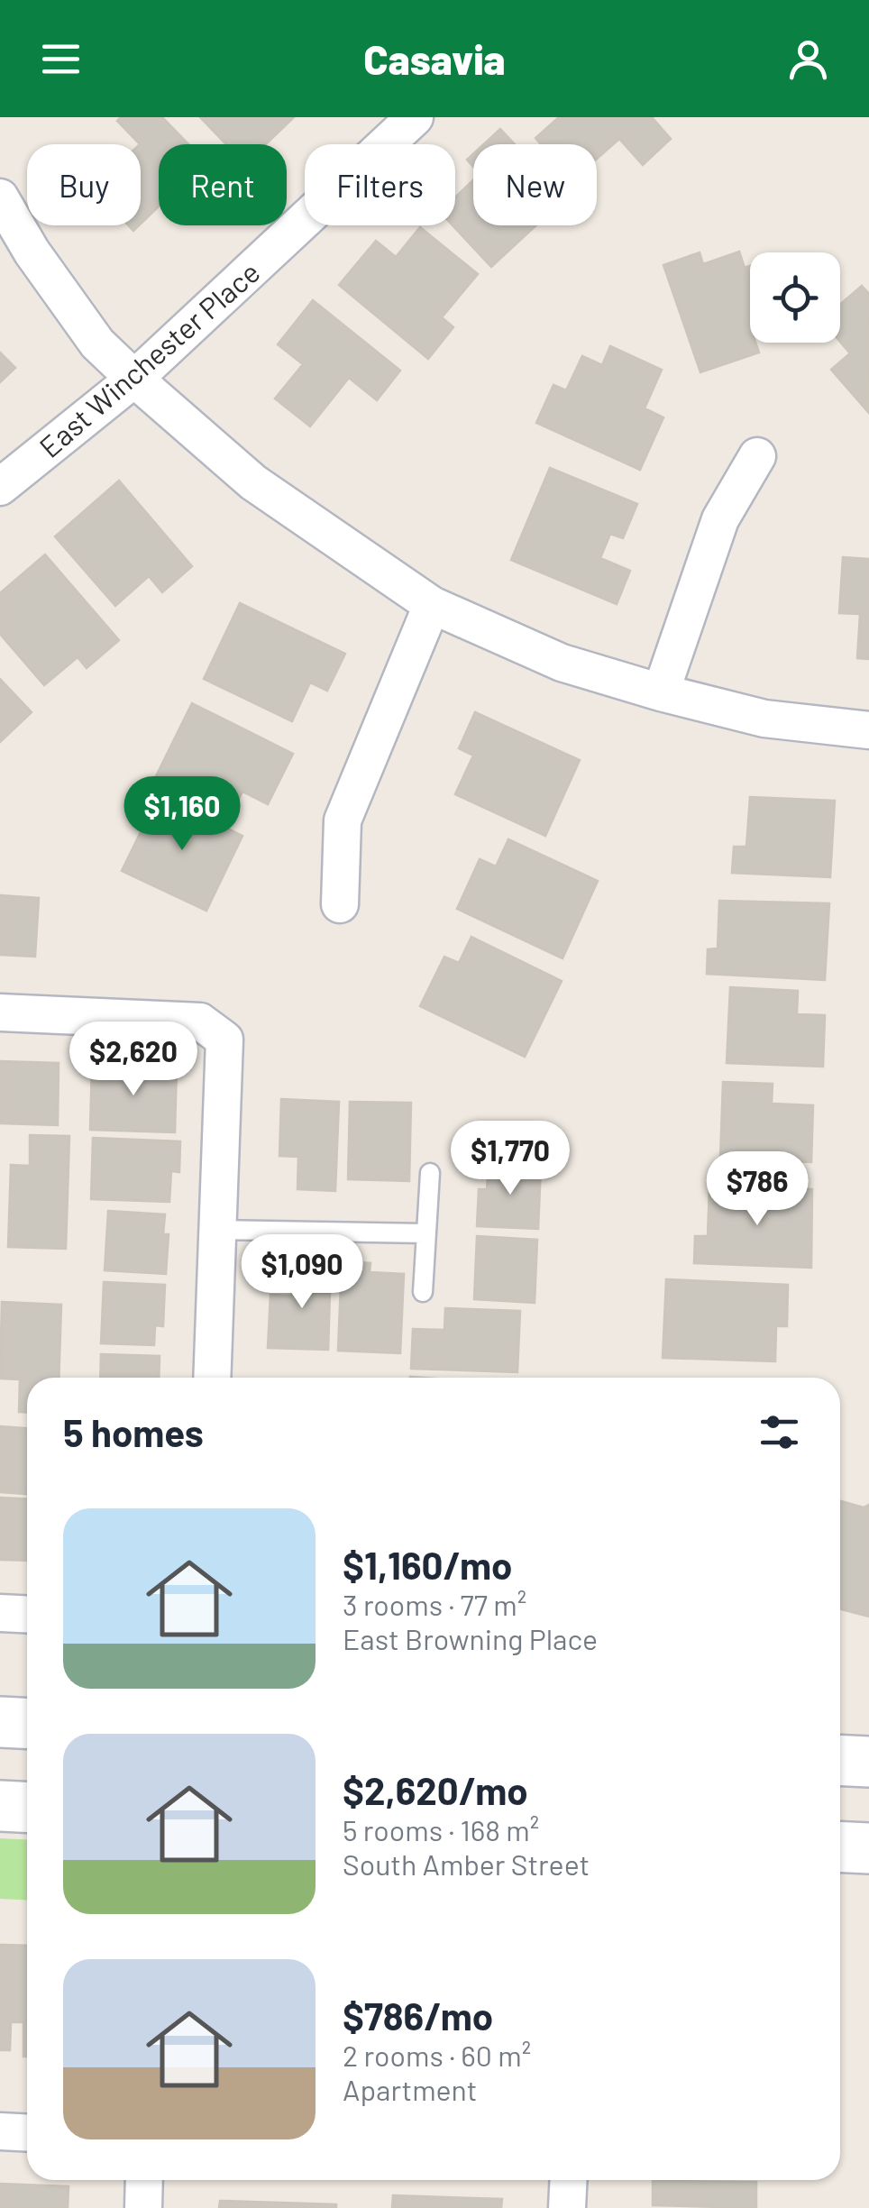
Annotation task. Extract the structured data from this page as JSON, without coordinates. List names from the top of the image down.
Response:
{
  "streets": {
    "street": ["East Winchester Place"]
  },
  "page": {
    "header": "Casavia",
    "chip": [
      "Buy",
      "Rent",
      "Filters",
      "New"
    ],
    "price": [
      "$1,160",
      "$2,620",
      "$1,770",
      "$786",
      "$1,090"
    ],
    "heading": "5 homes",
    "list": [
      {
        "name": "$1,160/mo",
        "note": "3 rooms · 77 m² · East Browning Place"
      },
      {
        "name": "$2,620/mo",
        "note": "5 rooms · 168 m² · South Amber Street"
      },
      {
        "name": "$786/mo",
        "note": "2 rooms · 60 m² · Apartment"
      }
    ]
  }
}
